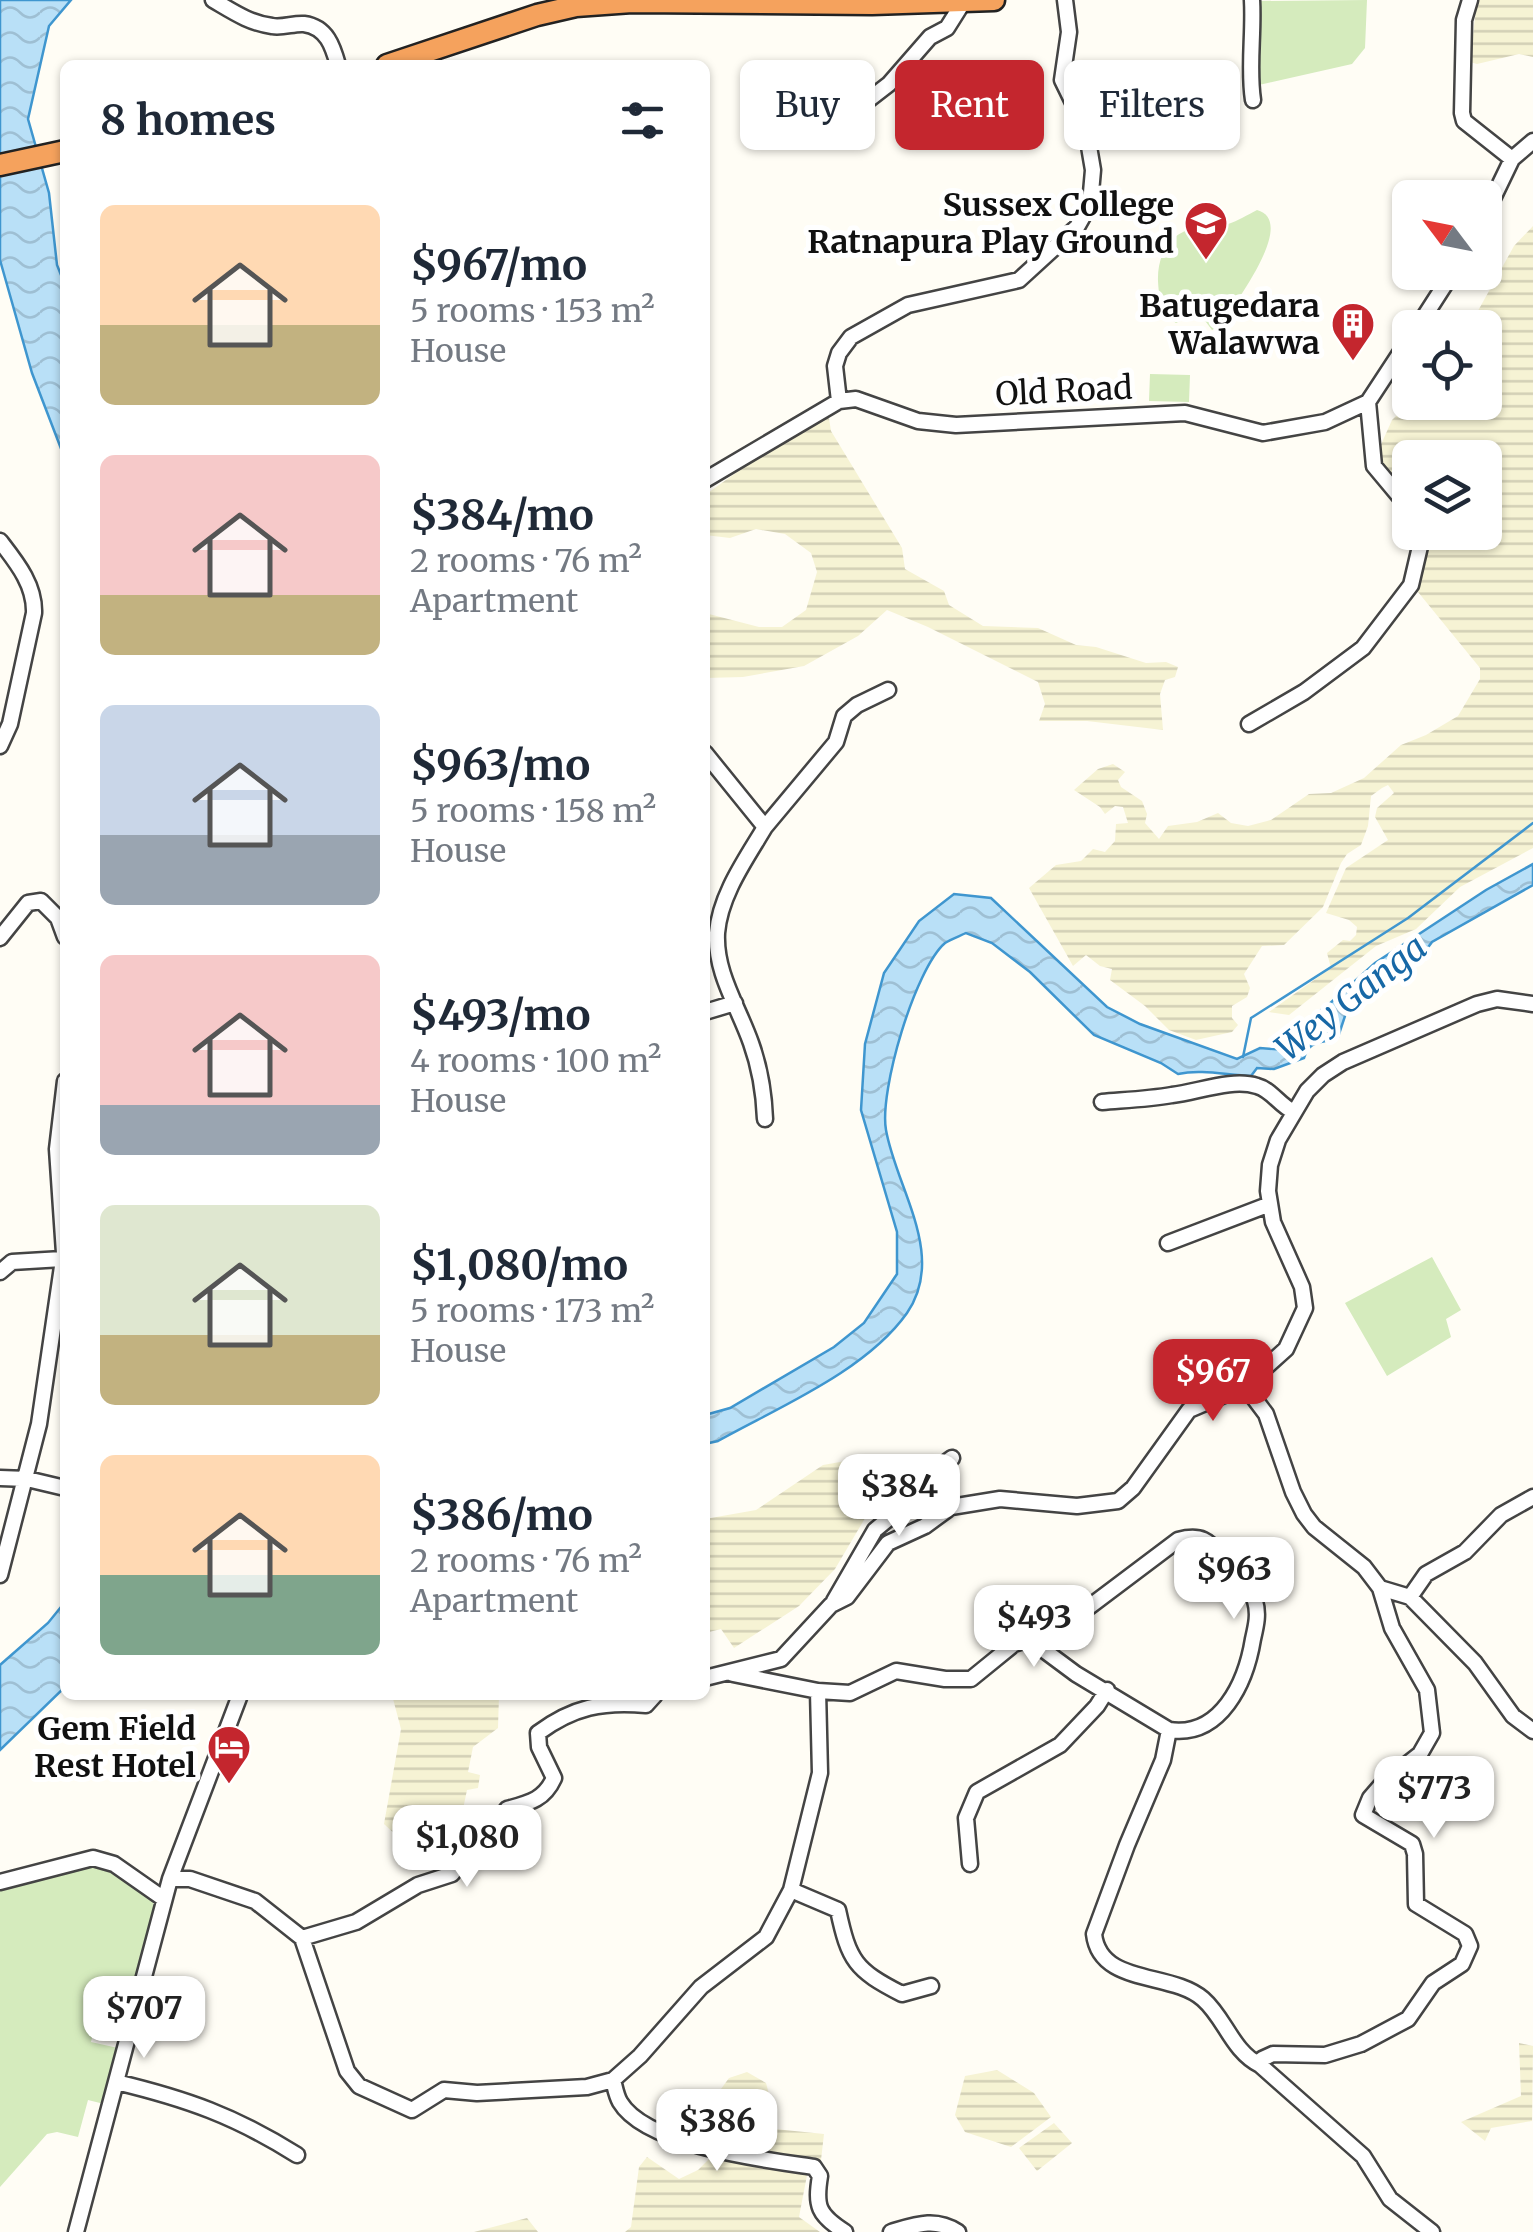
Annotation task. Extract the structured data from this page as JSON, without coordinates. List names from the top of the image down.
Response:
{
  "streets": {
    "street": ["Old Road"]
  },
  "water": ["Wey Ganga"],
  "places": {
    "school or university": ["Sussex College Ratnapura Play Ground"],
    "building": ["Batugedara Walawwa"],
    "hotel": ["Gem Field Rest Hotel"]
  },
  "north": "top left",
  "page": {
    "chip": ["Buy", "Rent", "Filters"],
    "heading": "8 homes",
    "list": [
      {
        "name": "$967/mo",
        "note": "5 rooms · 153 m² · House"
      },
      {
        "name": "$384/mo",
        "note": "2 rooms · 76 m² · Apartment"
      },
      {
        "name": "$963/mo",
        "note": "5 rooms · 158 m² · House"
      },
      {
        "name": "$493/mo",
        "note": "4 rooms · 100 m² · House"
      },
      {
        "name": "$1,080/mo",
        "note": "5 rooms · 173 m² · House"
      },
      {
        "name": "$386/mo",
        "note": "2 rooms · 76 m² · Apartment"
      }
    ],
    "price": [
      "$967",
      "$384",
      "$963",
      "$493",
      "$773",
      "$1,080",
      "$707",
      "$386"
    ]
  }
}
